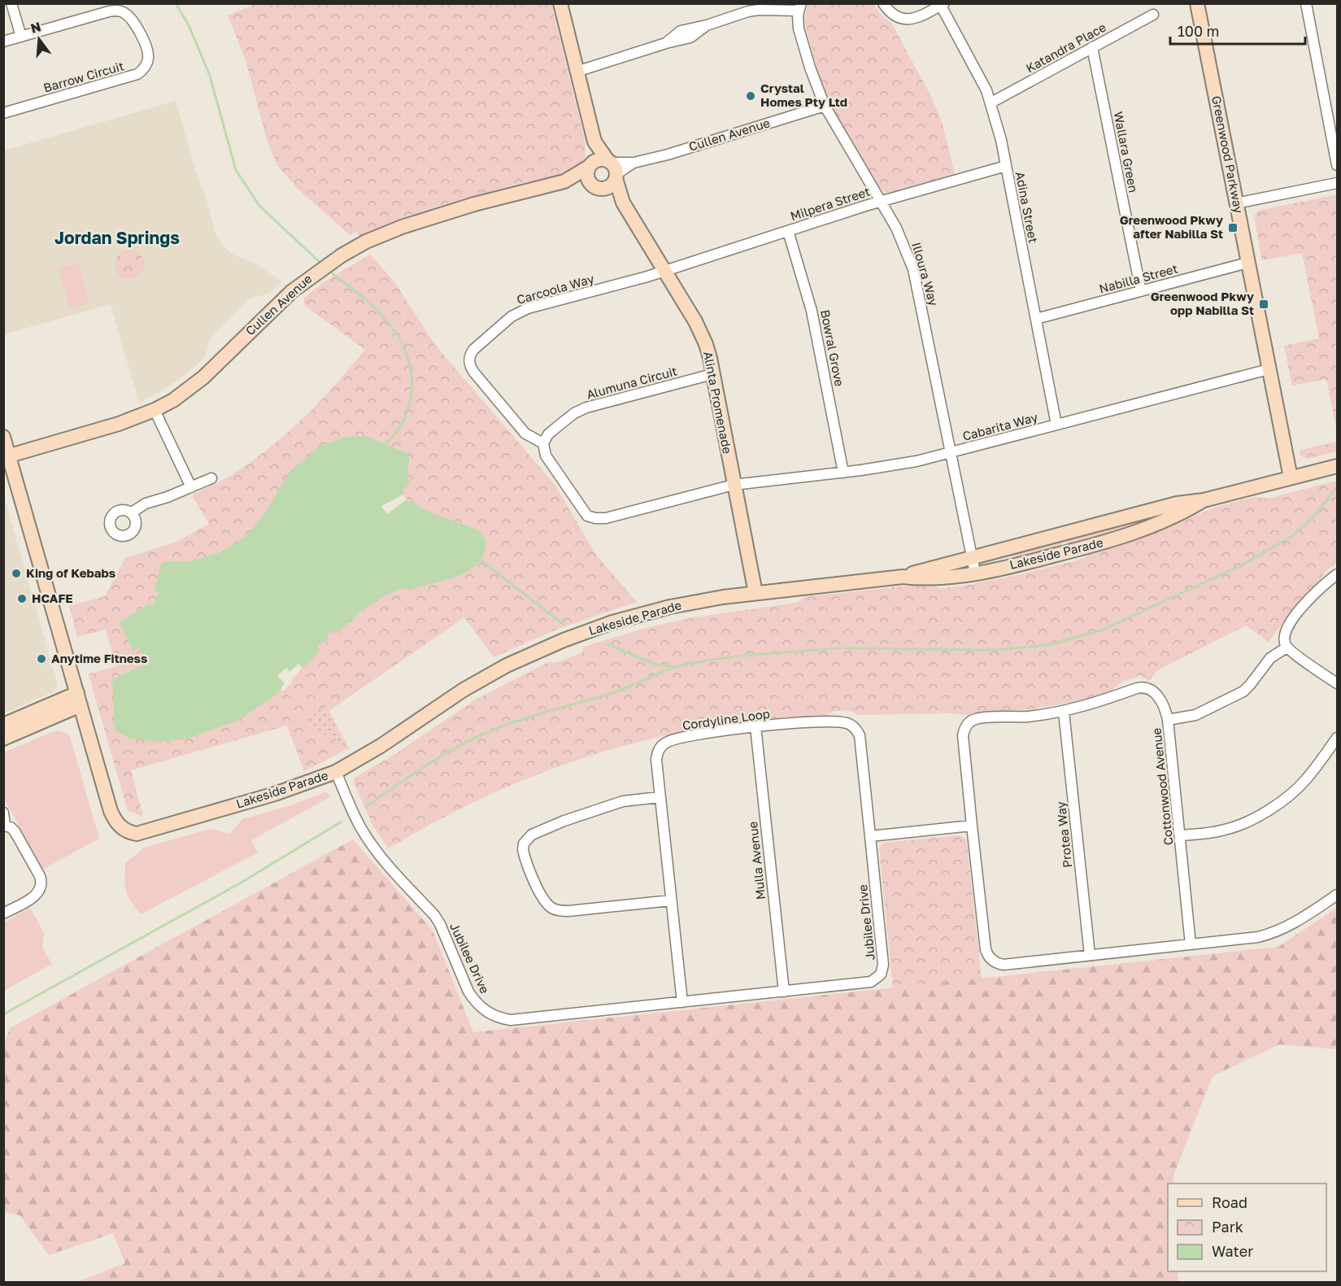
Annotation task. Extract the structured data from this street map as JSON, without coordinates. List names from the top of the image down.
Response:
{
  "streets": {
    "street": [
      "Katandra Place",
      "Barrow Circuit",
      "Cullen Avenue",
      "Wallara Green",
      "Greenwood Parkway",
      "Milpera Street",
      "Adina Street",
      "Illoura Way",
      "Nabilla Street",
      "Carcoola Way",
      "Bowral Grove",
      "Alumuna Circuit",
      "Alinta Promenade",
      "Cabarita Way",
      "Lakeside Parade",
      "Cordyline Loop",
      "Cottonwood Avenue",
      "Protea Way",
      "Mulla Avenue",
      "Jubilee Drive"
    ]
  },
  "crossings": [
    ["Katandra Place", "Wallara Green"],
    ["Katandra Place", "Adina Street"],
    ["Cullen Avenue", "Illoura Way"],
    ["Cullen Avenue", "Alinta Promenade"],
    ["Cullen Avenue", "Lakeside Parade"],
    ["Wallara Green", "Nabilla Street"],
    ["Greenwood Parkway", "Nabilla Street"],
    ["Greenwood Parkway", "Cabarita Way"],
    ["Greenwood Parkway", "Lakeside Parade"],
    ["Milpera Street", "Adina Street"],
    ["Milpera Street", "Illoura Way"],
    ["Milpera Street", "Carcoola Way"],
    ["Milpera Street", "Bowral Grove"],
    ["Milpera Street", "Alinta Promenade"],
    ["Adina Street", "Nabilla Street"],
    ["Adina Street", "Cabarita Way"],
    ["Illoura Way", "Cabarita Way"],
    ["Illoura Way", "Lakeside Parade"],
    ["Carcoola Way", "Alumuna Circuit"],
    ["Carcoola Way", "Alinta Promenade"],
    ["Bowral Grove", "Cabarita Way"],
    ["Alumuna Circuit", "Alinta Promenade"],
    ["Alinta Promenade", "Cabarita Way"],
    ["Alinta Promenade", "Lakeside Parade"],
    ["Lakeside Parade", "Jubilee Drive"],
    ["Cordyline Loop", "Mulla Avenue"],
    ["Cordyline Loop", "Jubilee Drive"],
    ["Cottonwood Avenue", "Protea Way"],
    ["Mulla Avenue", "Jubilee Drive"]
  ],
  "districts": ["Jordan Springs"],
  "places": {
    "other": [
      "Crystal Homes Pty Ltd",
      "King of Kebabs",
      "HCAFE",
      "Anytime Fitness"
    ],
    "transit": ["Greenwood Pkwy after Nabilla St", "Greenwood Pkwy opp Nabilla St"]
  },
  "legend": ["Road", "Park", "Water"],
  "scale_bar": "100 m",
  "north": "top"
}
